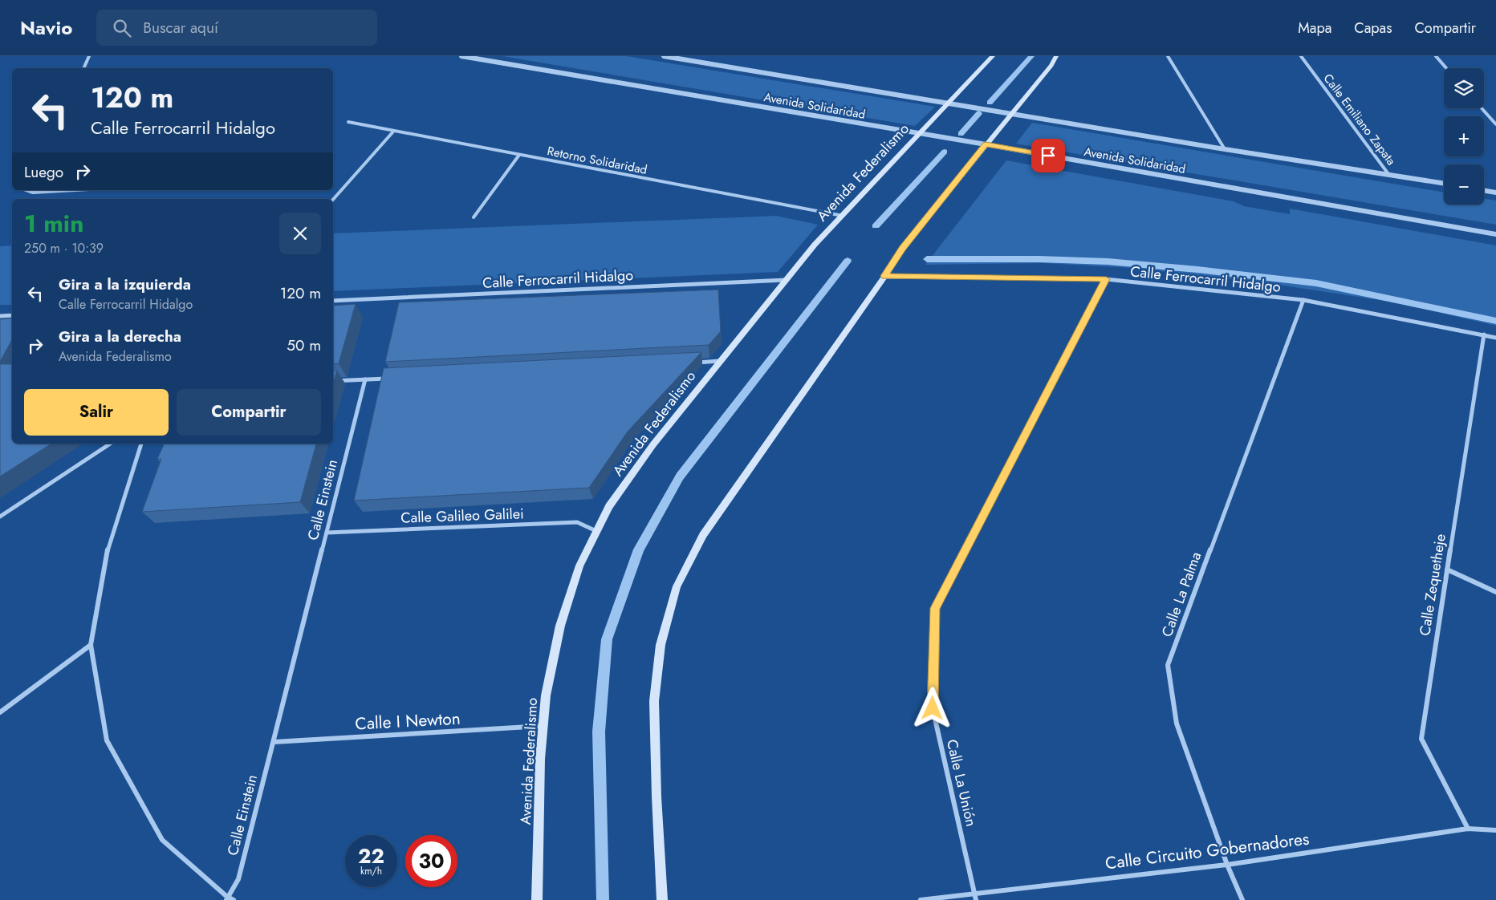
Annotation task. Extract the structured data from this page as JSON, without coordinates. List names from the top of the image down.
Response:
{
  "streets": {
    "main road": ["Avenida Federalismo"],
    "street": [
      "Avenida Solidaridad",
      "Calle Emiliano Zapata",
      "Retorno Solidaridad",
      "Calle Ferrocarril Hidalgo",
      "Calle Einstein",
      "Calle Galileo Galilei",
      "Calle Zequetheje",
      "Calle La Palma",
      "Calle I Newton",
      "Calle La Unión",
      "Calle Circuito Gobernadores"
    ]
  },
  "crossings": [
    ["Avenida Solidaridad", "Calle Emiliano Zapata"],
    ["Avenida Solidaridad", "Avenida Federalismo"],
    ["Retorno Solidaridad", "Avenida Federalismo"],
    ["Avenida Federalismo", "Calle Ferrocarril Hidalgo"],
    ["Avenida Federalismo", "Calle Galileo Galilei"],
    ["Avenida Federalismo", "Calle I Newton"],
    ["Calle Ferrocarril Hidalgo", "Calle Zequetheje"],
    ["Calle Ferrocarril Hidalgo", "Calle La Palma"],
    ["Calle Ferrocarril Hidalgo", "Calle La Unión"],
    ["Calle Einstein", "Calle Galileo Galilei"],
    ["Calle Einstein", "Calle I Newton"],
    ["Calle Zequetheje", "Calle Circuito Gobernadores"],
    ["Calle La Palma", "Calle Circuito Gobernadores"],
    ["Calle La Unión", "Calle Circuito Gobernadores"]
  ],
  "page": {
    "header": "Navio",
    "search": "Buscar aquí",
    "nav": ["Mapa", "Capas", "Compartir"],
    "map_buttons": ["+", "−"],
    "turn": ["120 m", "Calle Ferrocarril Hidalgo"],
    "then": "Luego",
    "heading": ["1 min", "250 m · 10:39"],
    "list": [
      {
        "name": "Gira a la izquierda",
        "note": "Calle Ferrocarril Hidalgo",
        "value": "120 m"
      },
      {
        "name": "Gira a la derecha",
        "note": "Avenida Federalismo",
        "value": "50 m"
      }
    ],
    "buttons": ["Salir", "Compartir"],
    "speed": "22 km/h",
    "limit": "30"
  }
}
